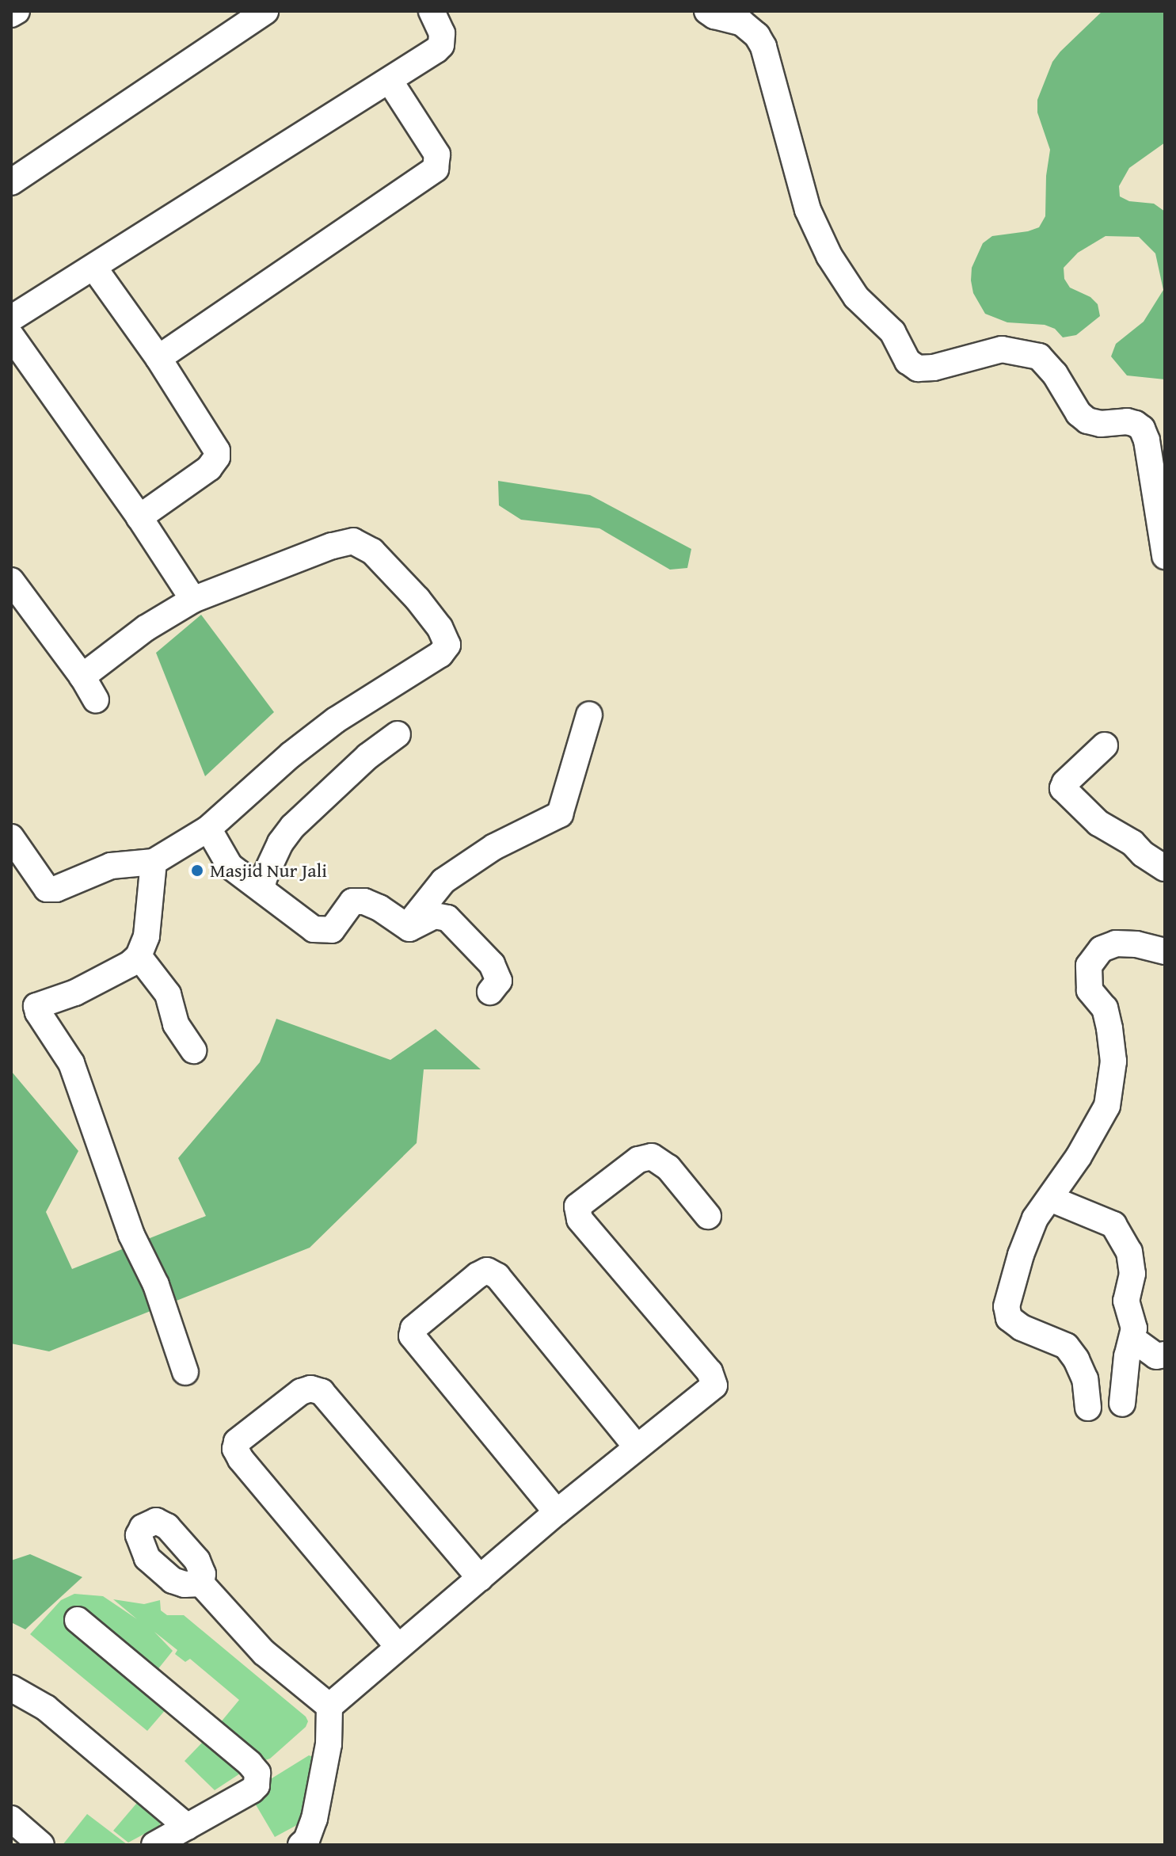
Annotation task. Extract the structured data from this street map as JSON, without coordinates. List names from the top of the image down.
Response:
{
  "places": ["Masjid Nur Jali"]
}
